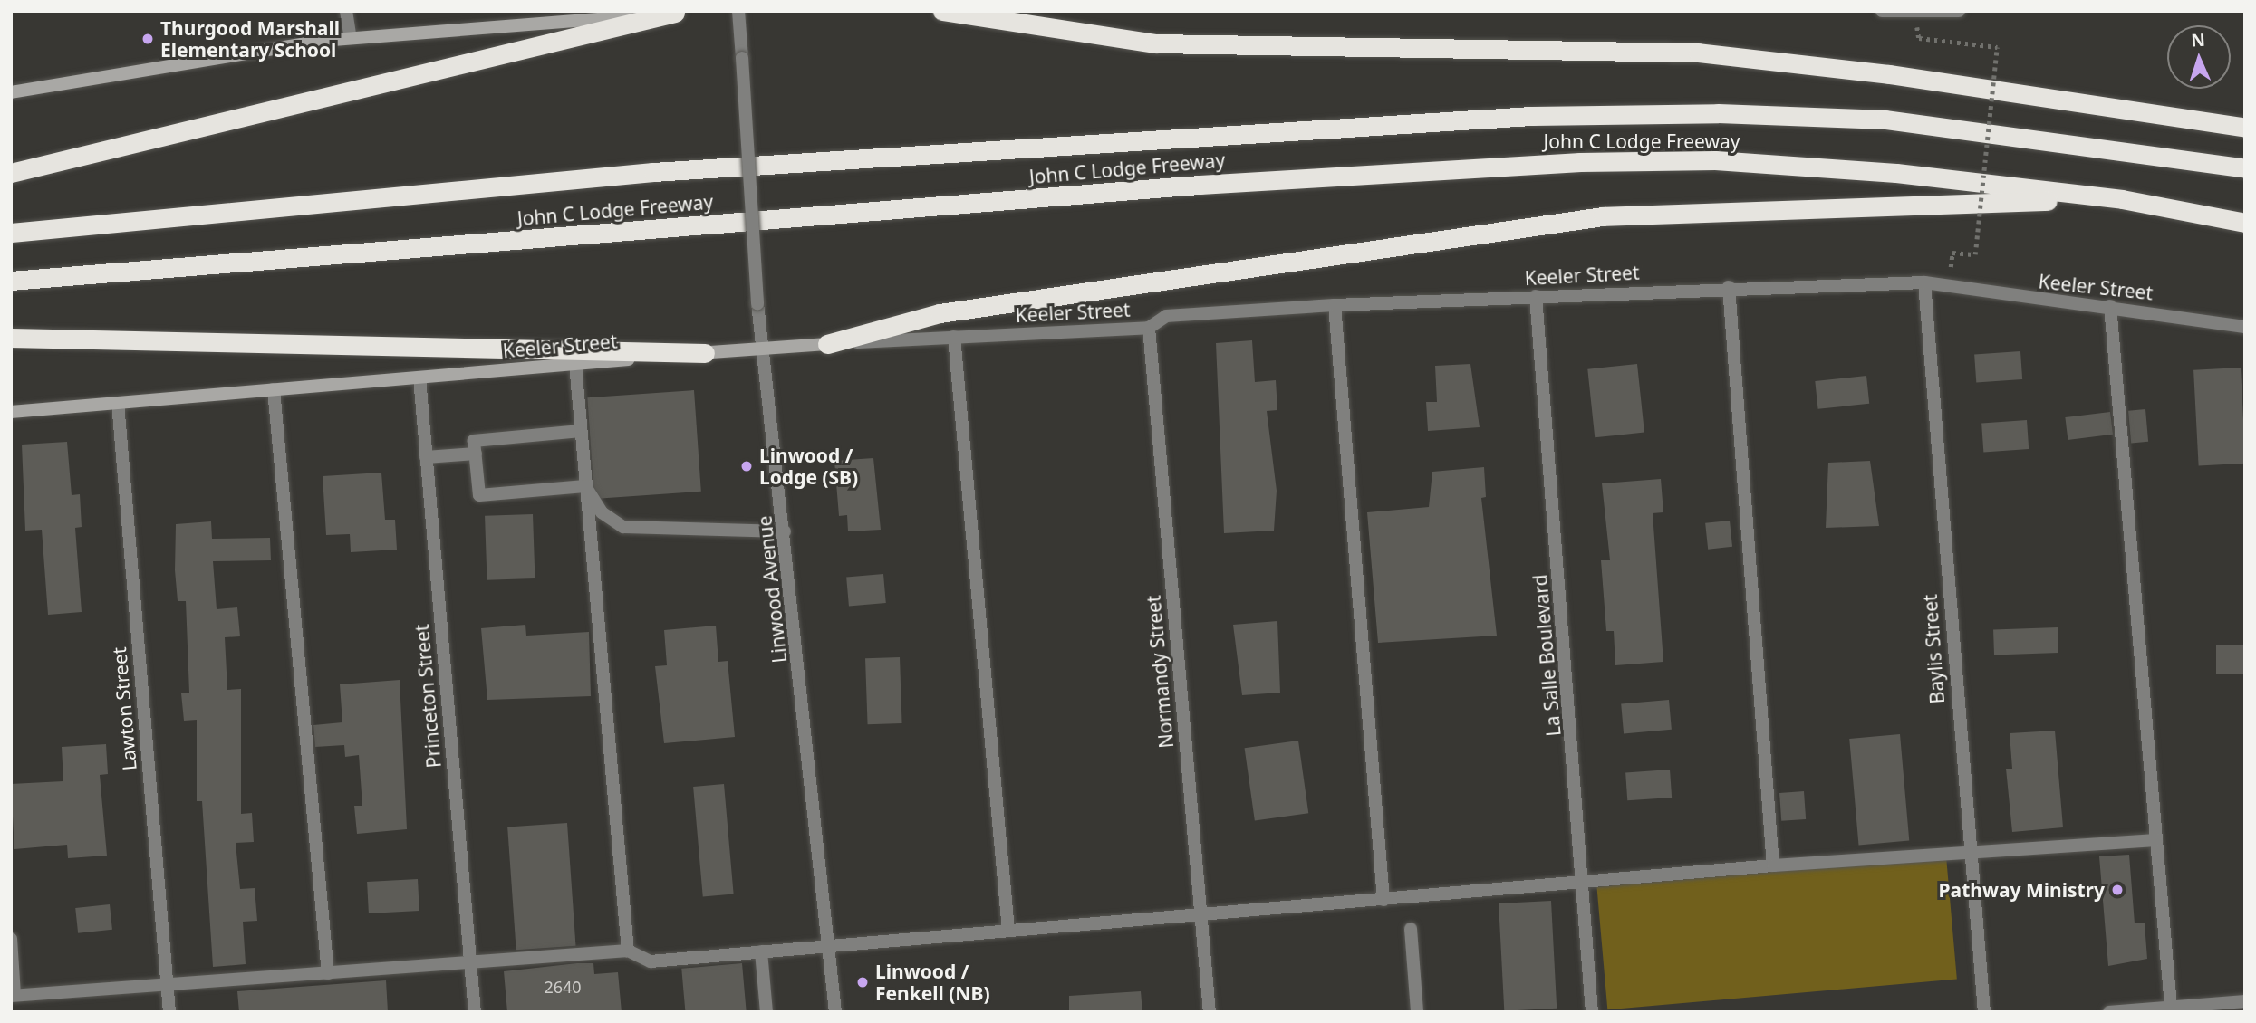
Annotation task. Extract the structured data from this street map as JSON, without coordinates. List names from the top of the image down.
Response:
{
  "streets": {
    "highway": ["John C Lodge Freeway"],
    "main road": ["Keeler Street"],
    "street": [
      "Linwood Avenue",
      "Baylis Street",
      "La Salle Boulevard",
      "Normandy Street",
      "Princeton Street",
      "Lawton Street"
    ]
  },
  "crossings": [
    ["Keeler Street", "Linwood Avenue"],
    ["Keeler Street", "Baylis Street"],
    ["Keeler Street", "La Salle Boulevard"],
    ["Keeler Street", "Normandy Street"],
    ["Keeler Street", "Princeton Street"],
    ["Keeler Street", "Lawton Street"]
  ],
  "places": [
    "Thurgood Marshall Elementary School",
    "Linwood / Lodge (SB)",
    "Pathway Ministry",
    "Linwood / Fenkell (NB)"
  ],
  "house_numbers": ["2640"],
  "north": "top"
}
